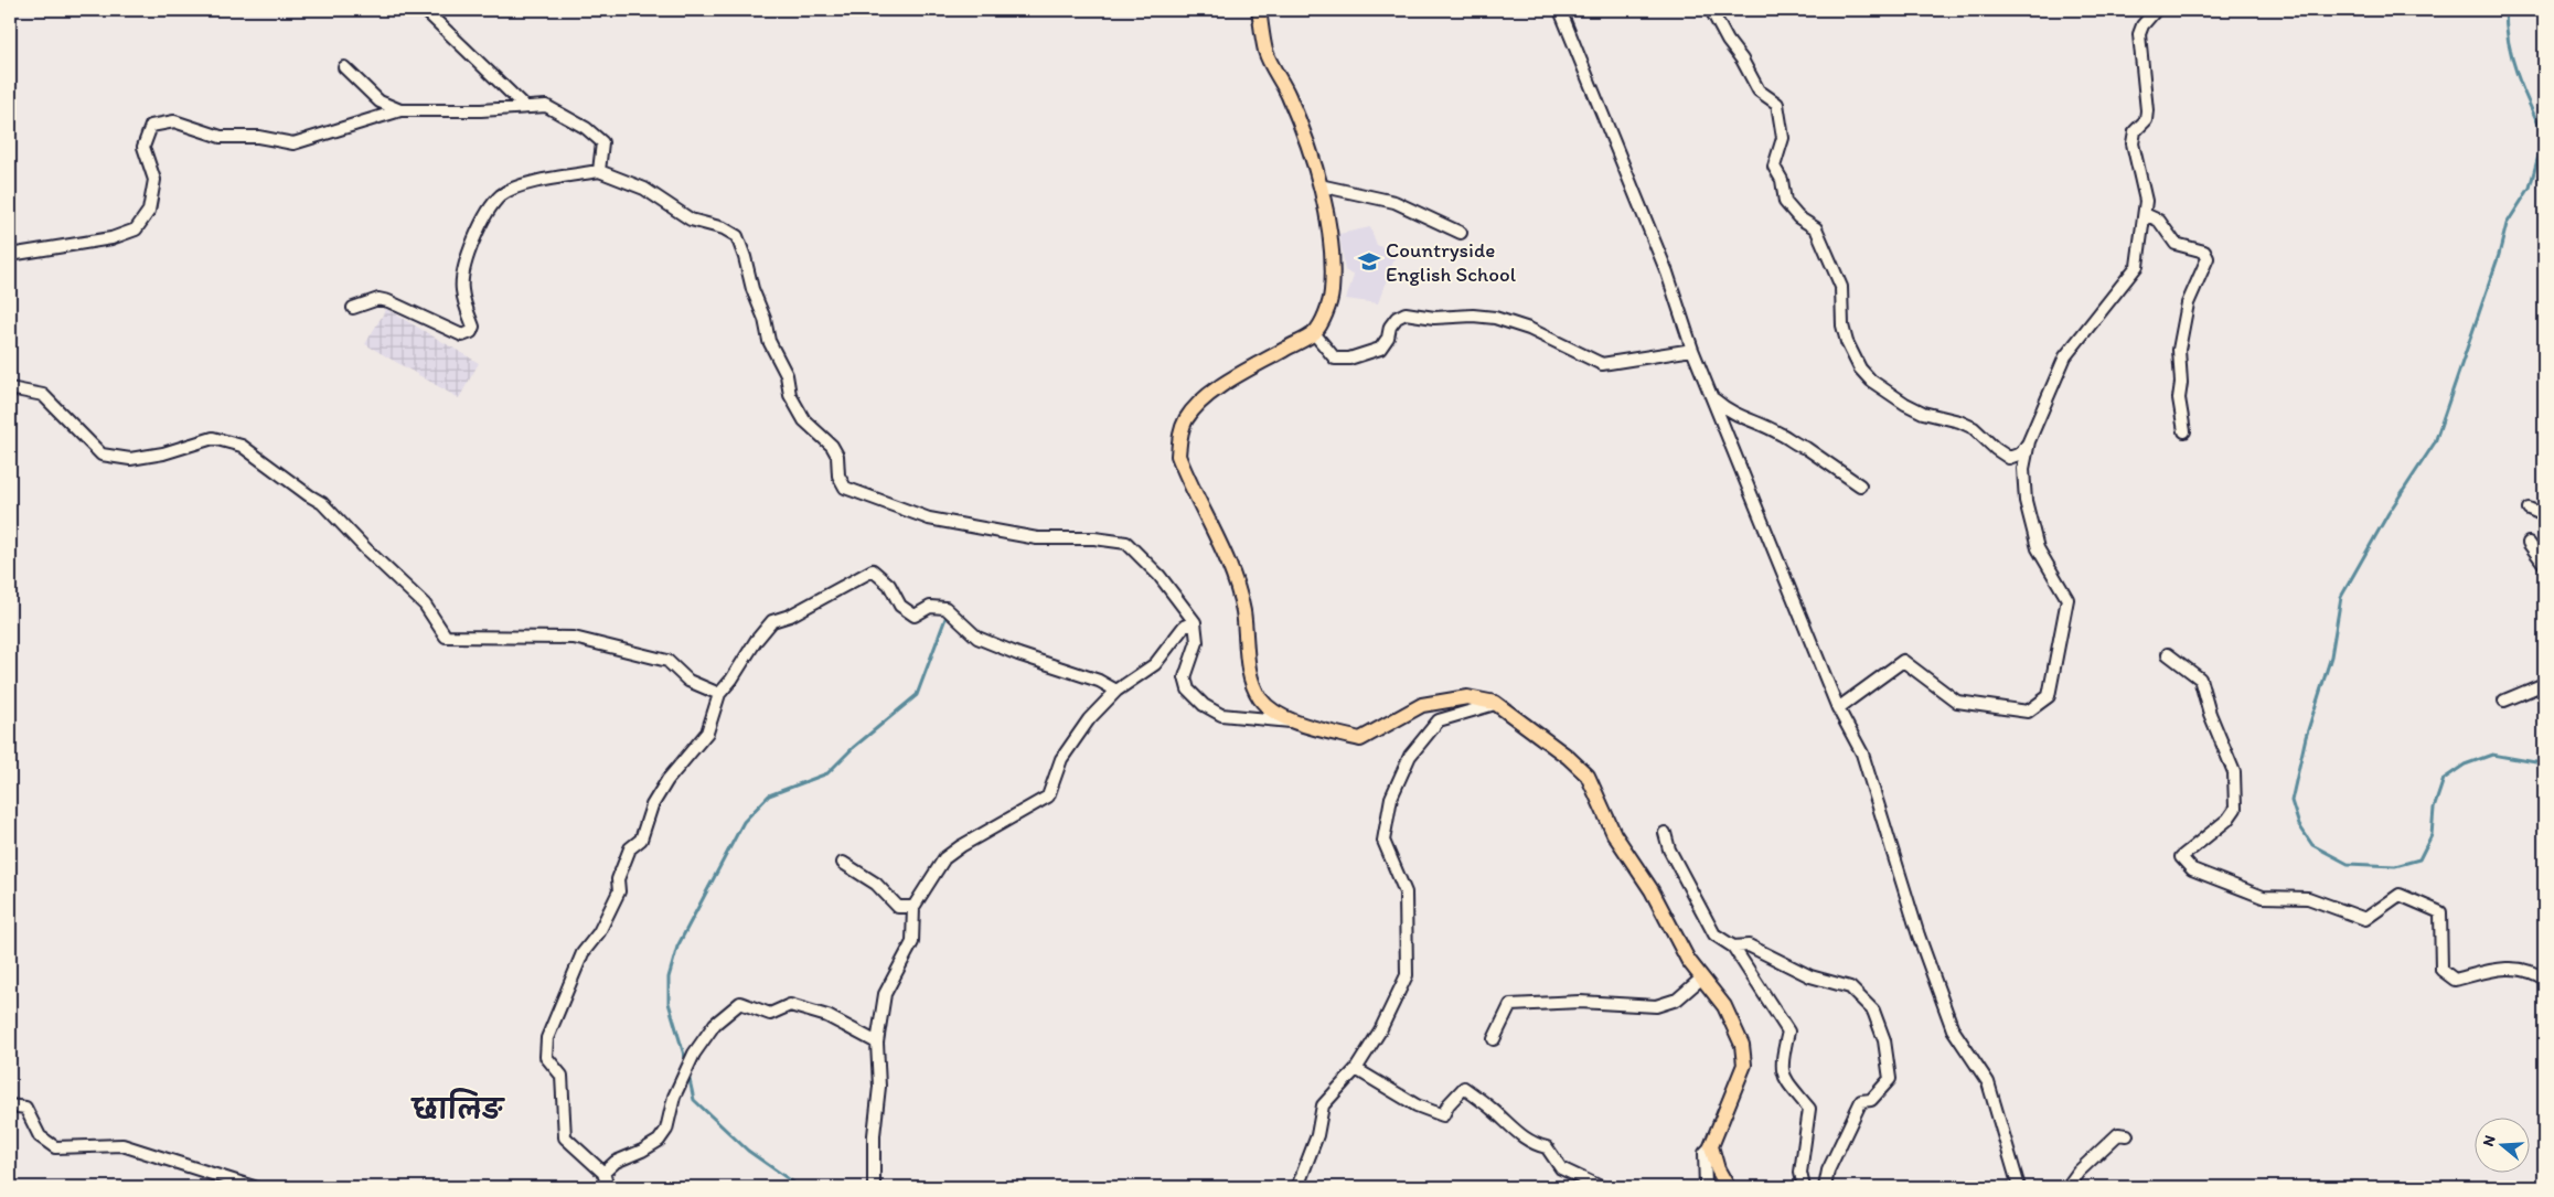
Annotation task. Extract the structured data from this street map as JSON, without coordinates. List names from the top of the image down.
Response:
{
  "districts": ["छालिङ"],
  "places": {
    "school or university": ["Countryside English School"]
  },
  "north": "left"
}
